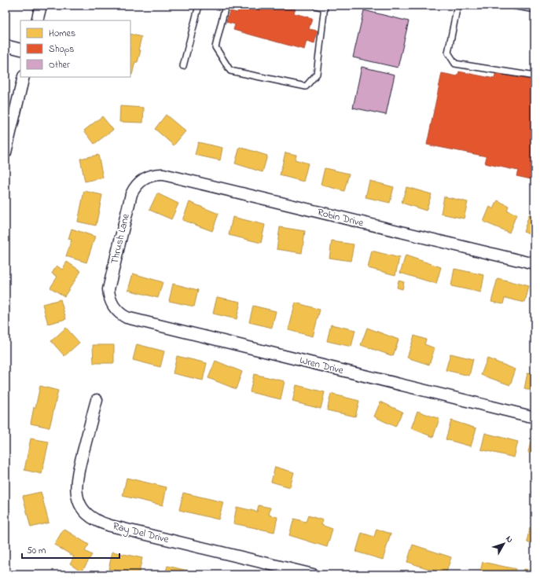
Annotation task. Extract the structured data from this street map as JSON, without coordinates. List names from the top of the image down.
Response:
{
  "streets": {
    "street": [
      "Robin Drive",
      "Thrush Lane",
      "Wren Drive",
      "Ray Del Drive"
    ]
  },
  "crossings": [
    ["Robin Drive", "Thrush Lane"],
    ["Thrush Lane", "Wren Drive"]
  ],
  "legend": ["Homes", "Shops", "Other"],
  "scale_bar": "50 m",
  "north": "top right"
}
